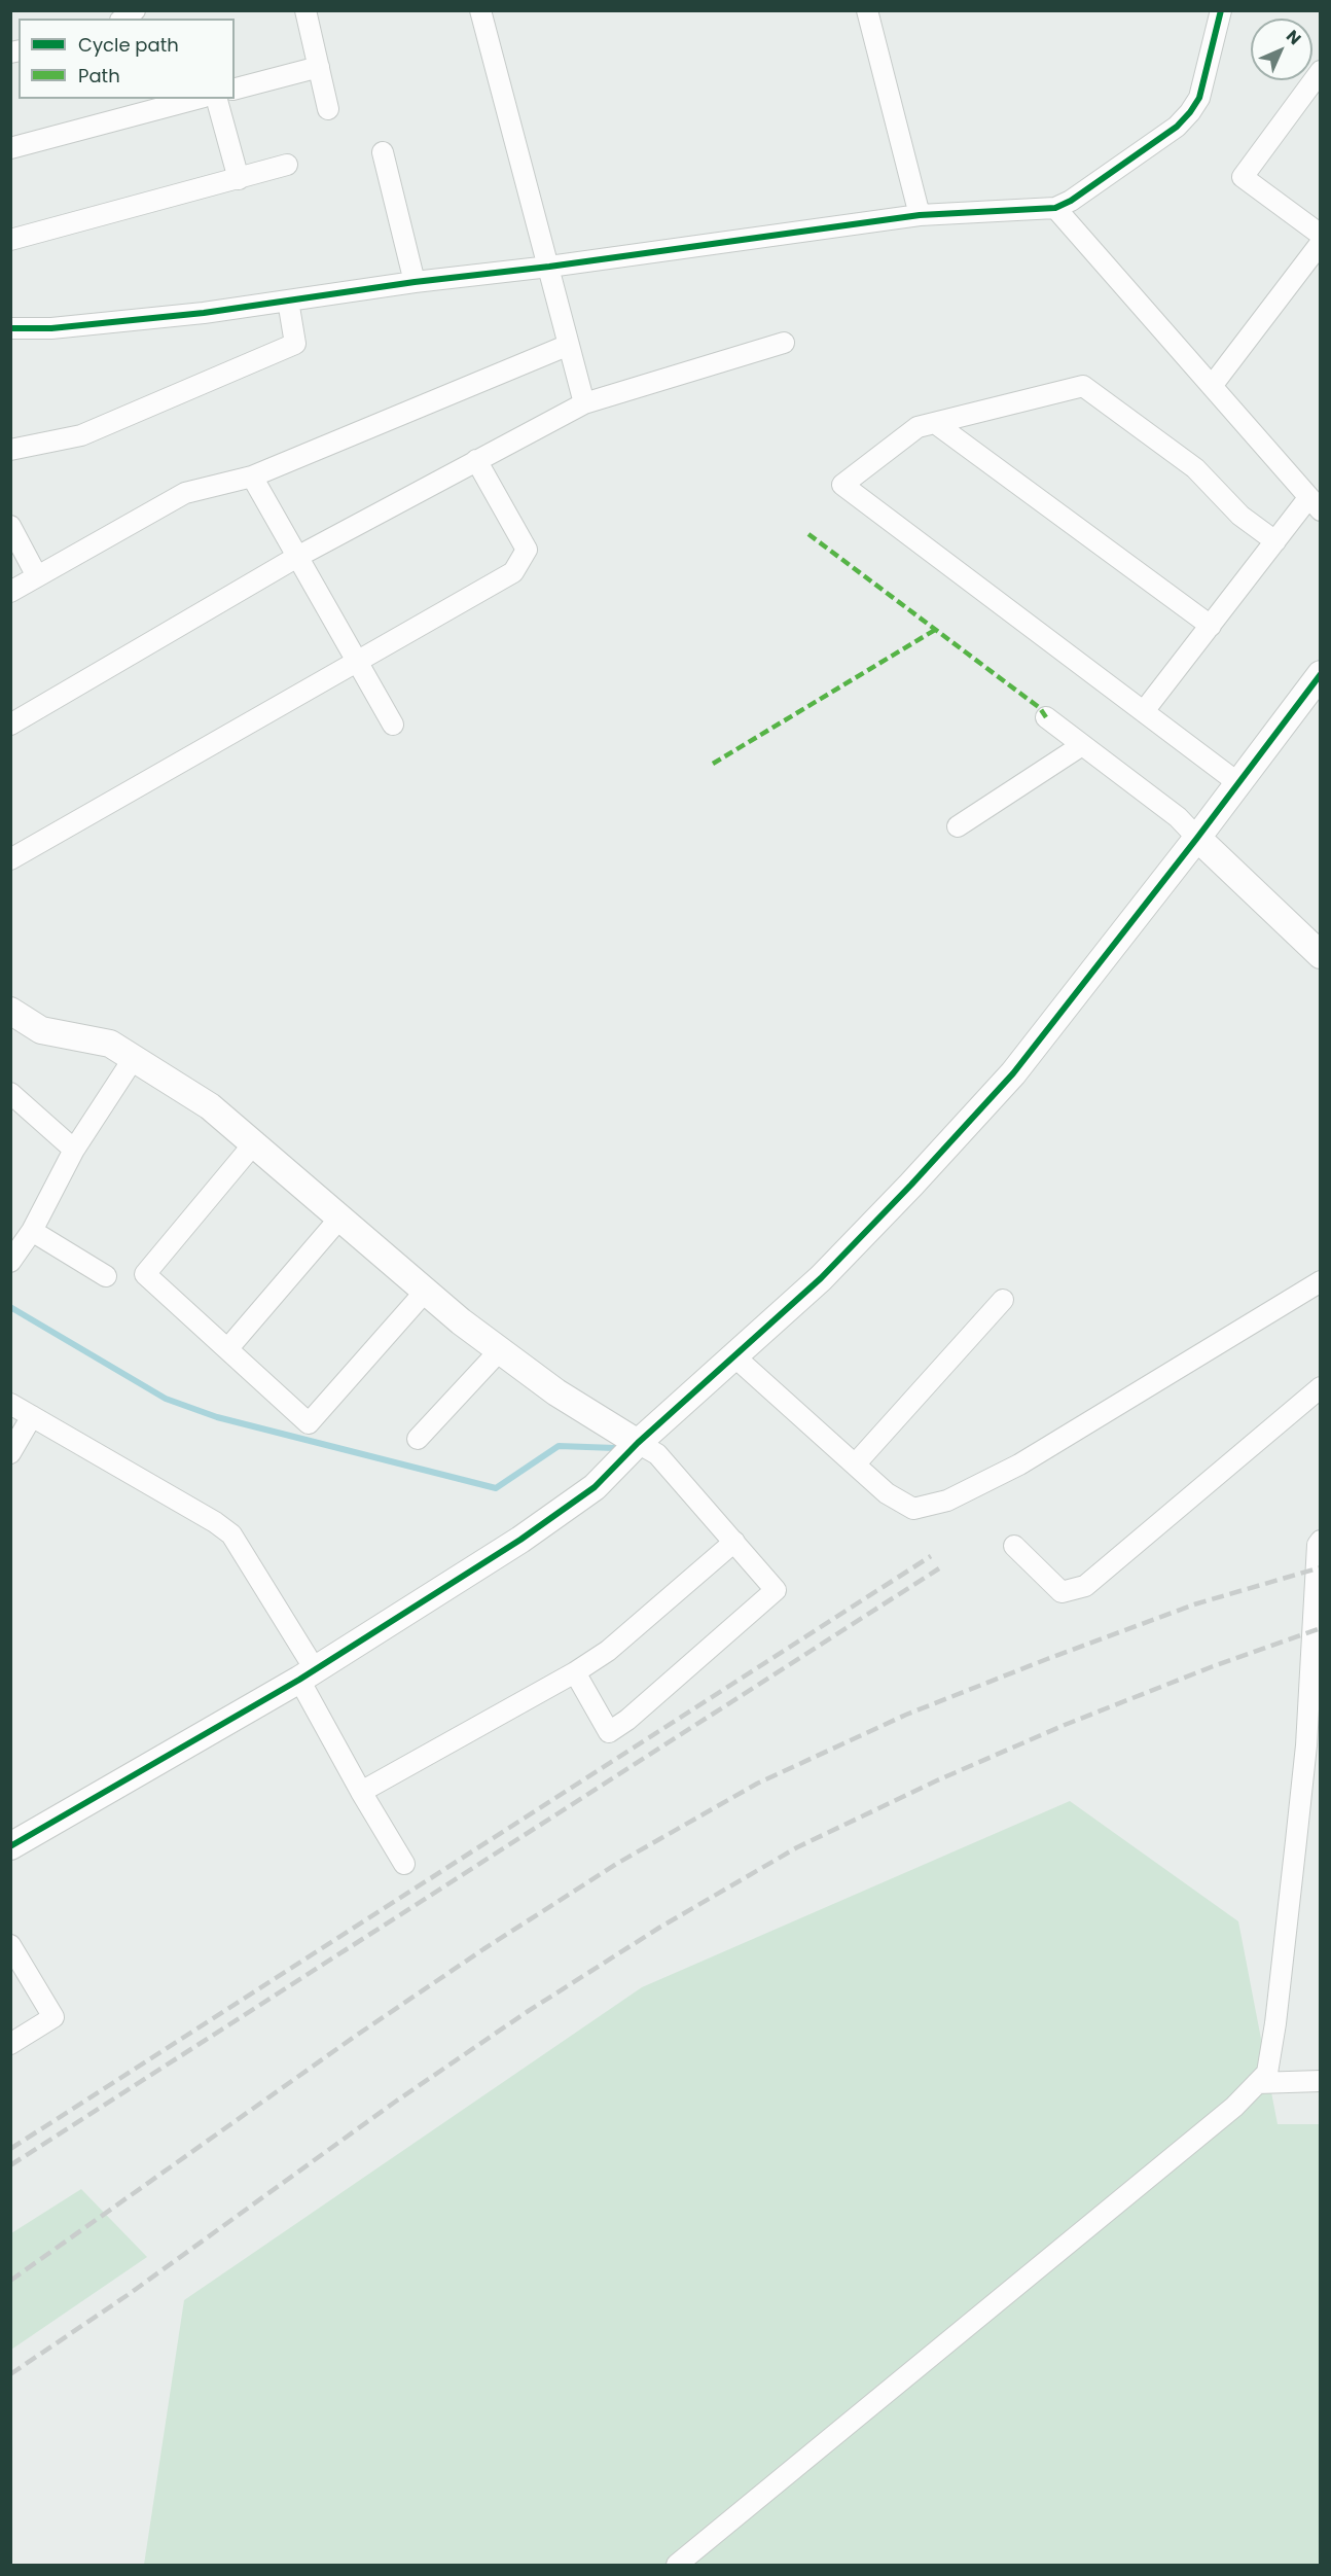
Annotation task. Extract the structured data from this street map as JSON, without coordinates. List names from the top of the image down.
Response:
{
  "legend": ["Cycle path", "Path"],
  "north": "top right"
}
